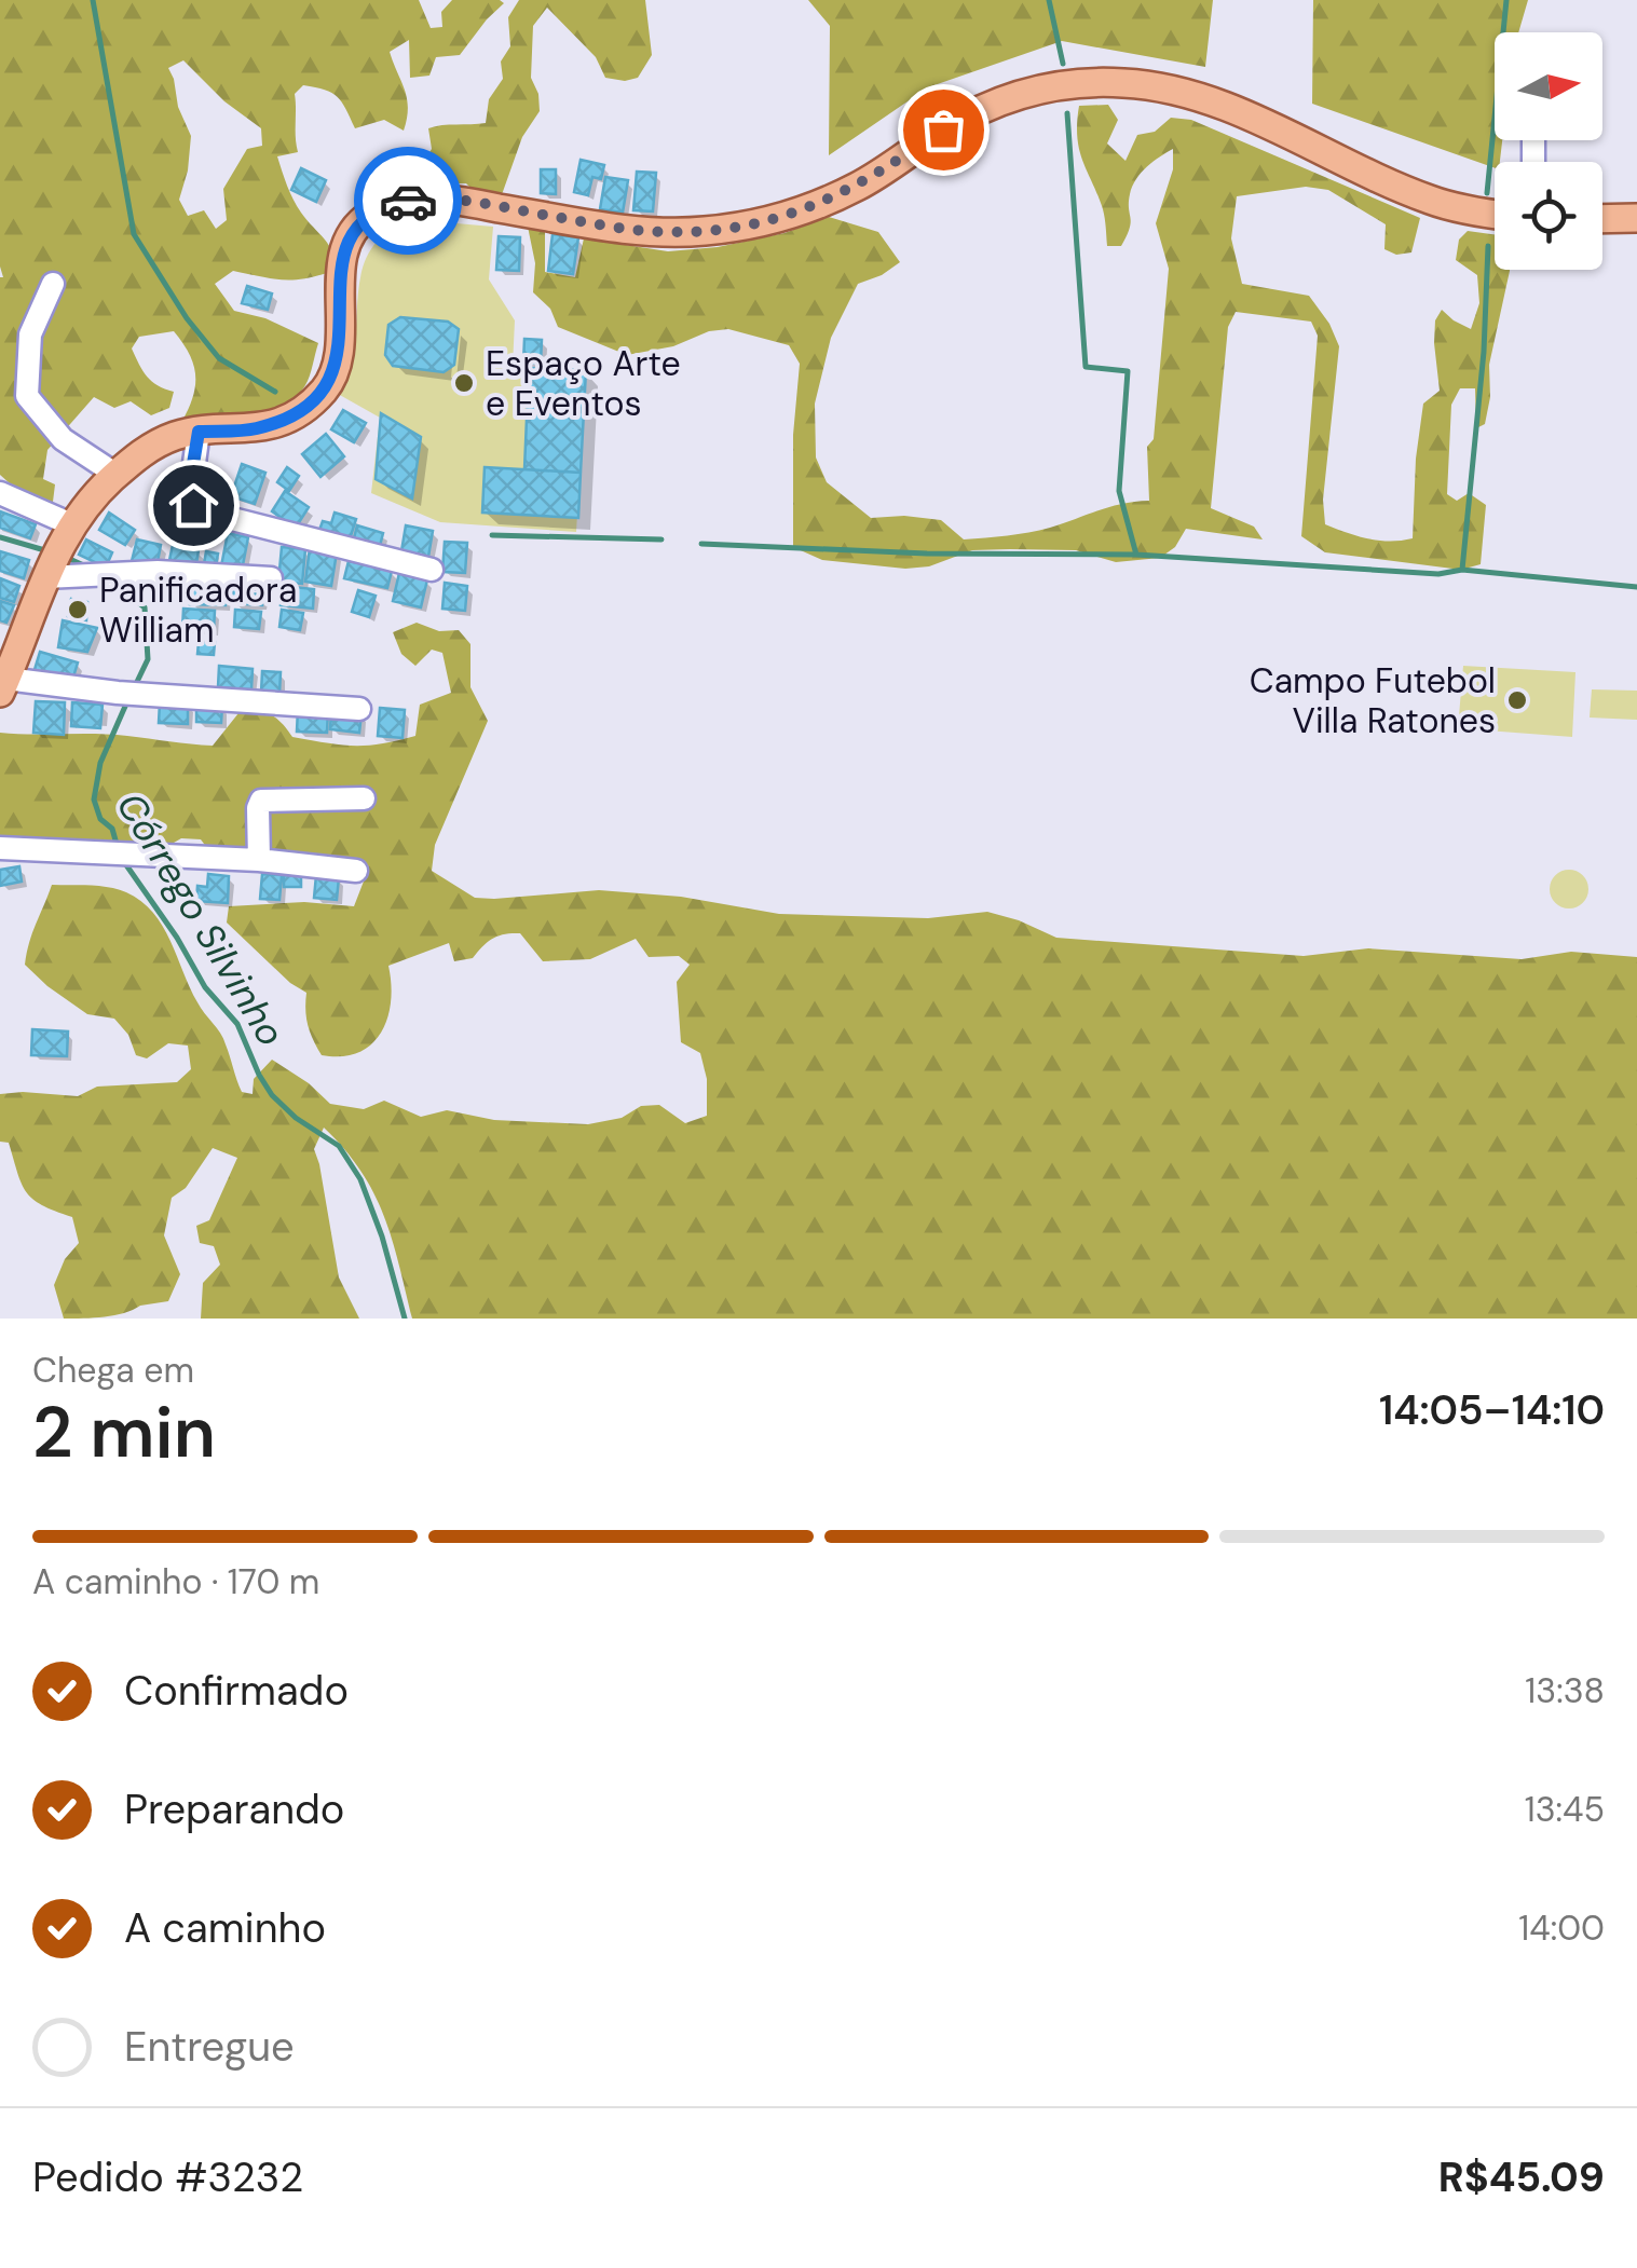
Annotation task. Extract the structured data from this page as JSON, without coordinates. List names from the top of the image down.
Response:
{
  "water": ["Córrego Silvinho"],
  "places": ["Espaço Arte e Eventos", "Panificadora William", "Campo Futebol Villa Ratones"],
  "north": "right",
  "page": {
    "heading": ["2 min", "Chega em", "14:05–14:10"],
    "panel": ["Pedido #3232", "R$45.09"],
    "bar": "A caminho · 170 m",
    "list": [
      ["Confirmado", "13:38"],
      ["Preparando", "13:45"],
      ["A caminho", "14:00"],
      "Entregue"
    ]
  }
}
